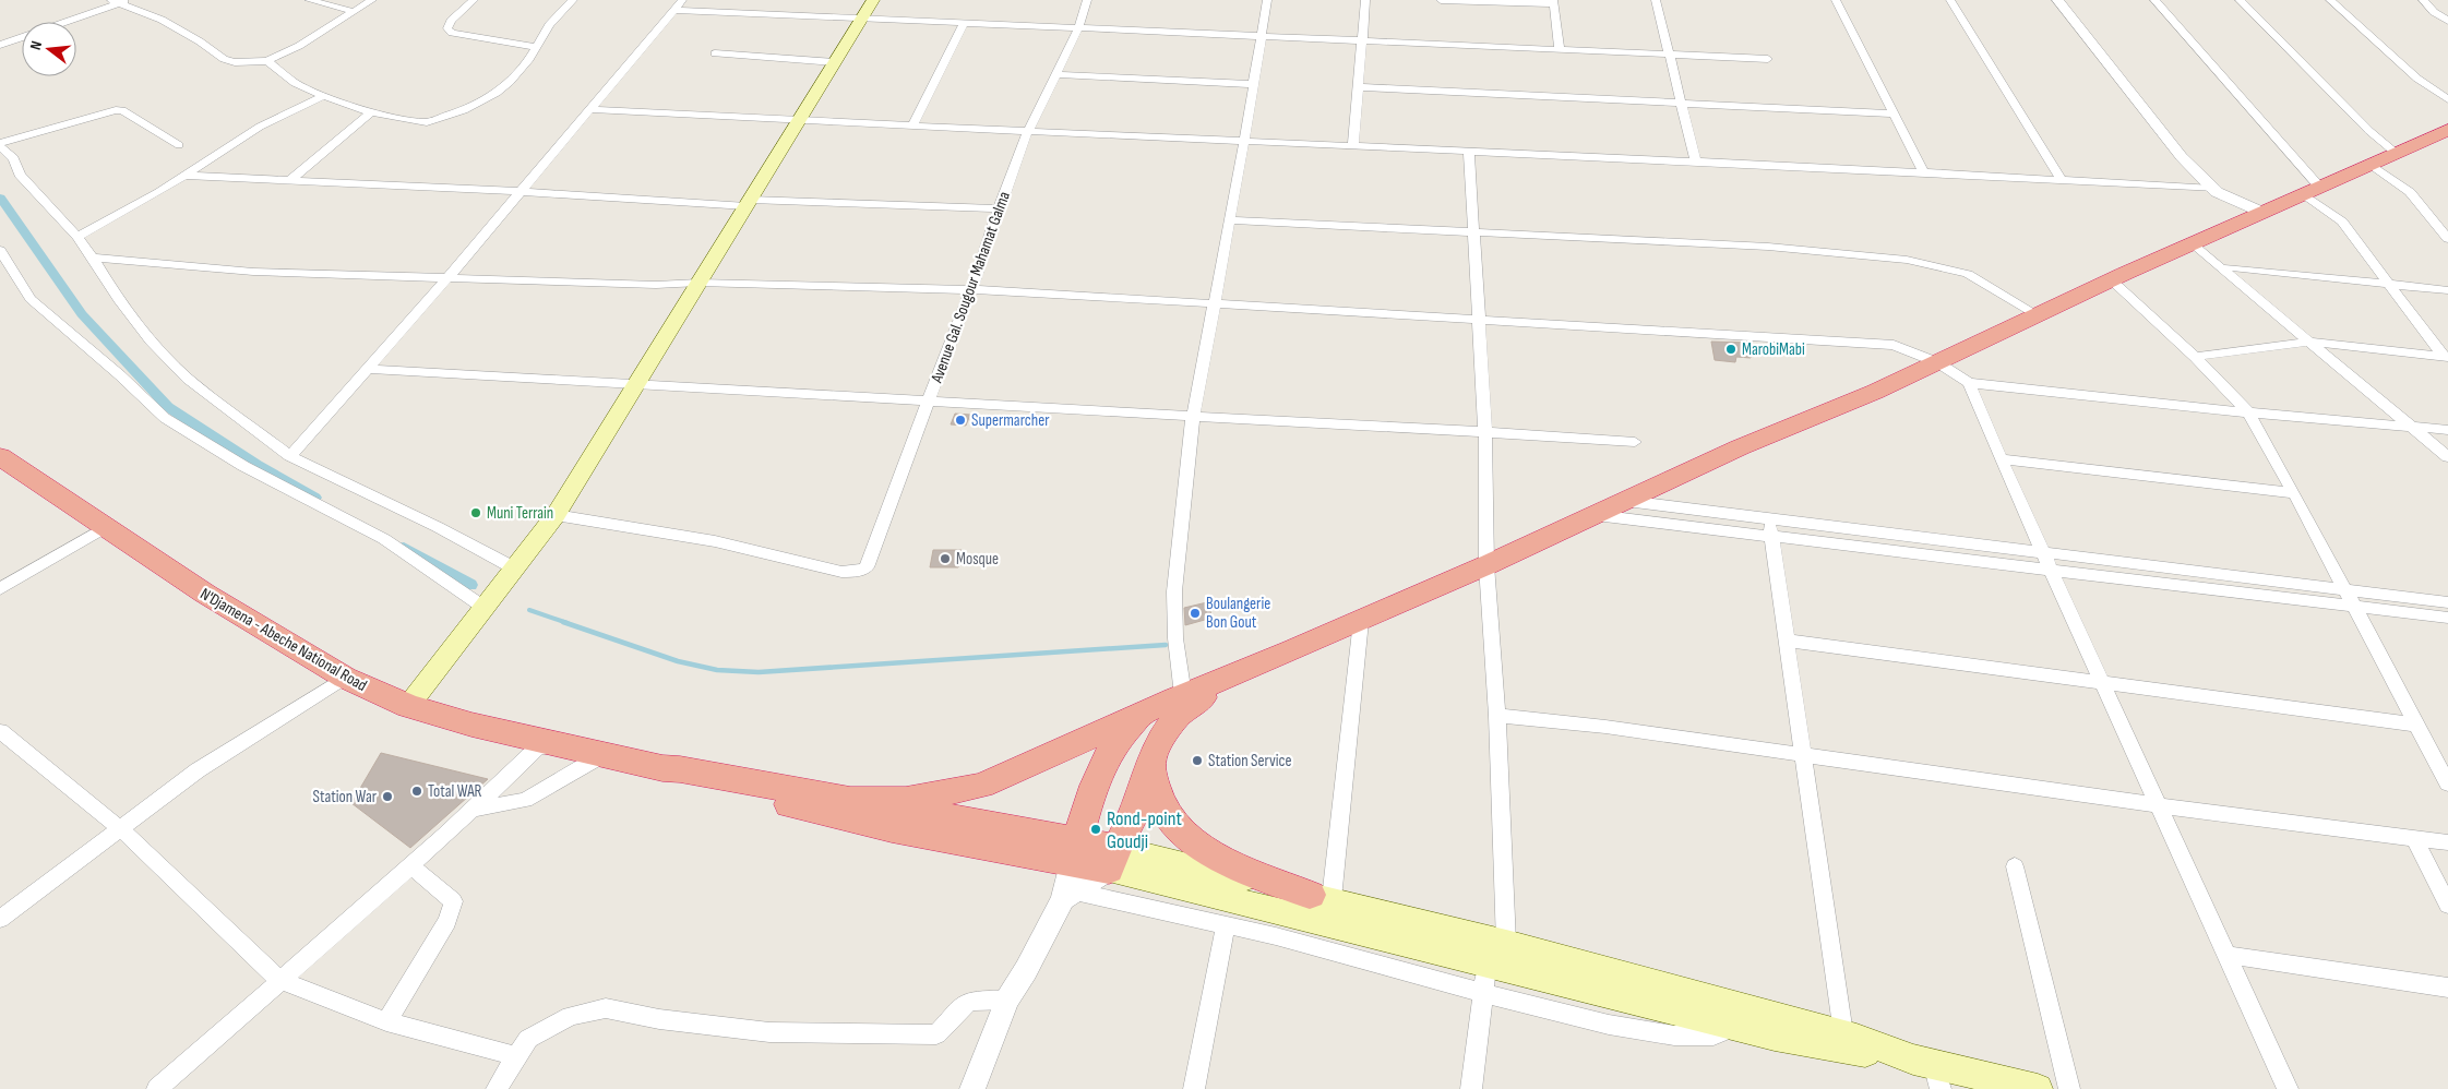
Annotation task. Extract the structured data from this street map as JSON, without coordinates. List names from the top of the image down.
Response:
{
  "streets": {
    "highway": ["N'Djamena - Abeche National Road"],
    "street": ["Avenue Gal. Sougour Mahamat Galma"]
  },
  "places": [
    "MarobiMabi",
    "Supermarcher",
    "Muni Terrain",
    "Mosque",
    "Boulangerie Bon Gout",
    "Station Service",
    "Total WAR",
    "Station War",
    "Rond-point Goudji"
  ],
  "north": "left"
}
